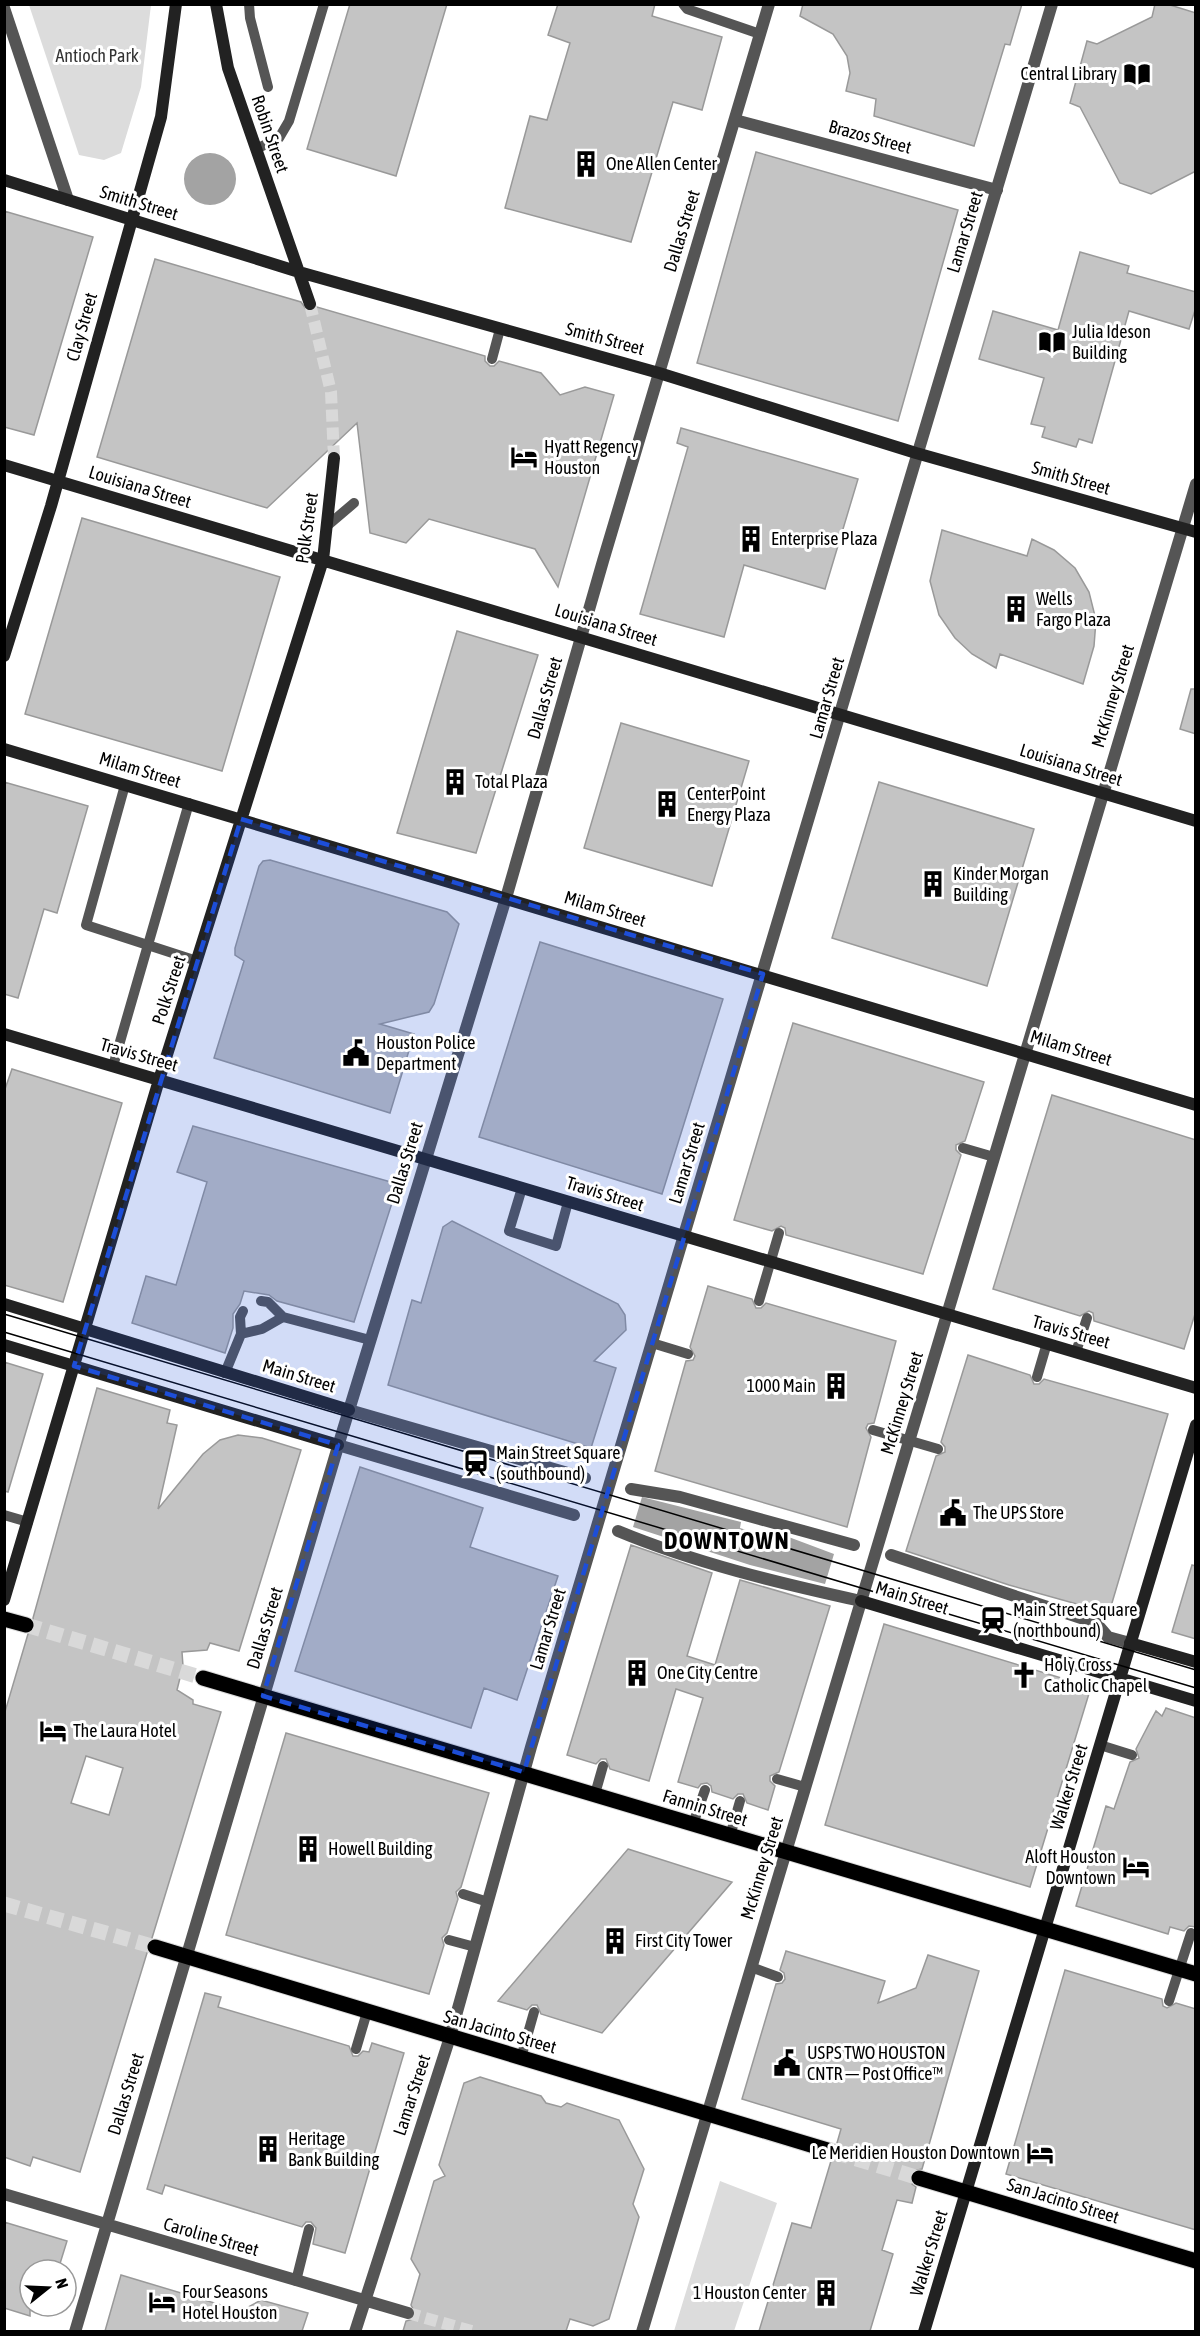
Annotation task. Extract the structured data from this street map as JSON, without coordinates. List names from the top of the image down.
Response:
{
  "streets": {
    "main road": [
      "Robin Street",
      "Smith Street",
      "Clay Street",
      "Louisiana Street",
      "Polk Street",
      "Milam Street",
      "Travis Street",
      "Main Street",
      "Walker Street",
      "Fannin Street",
      "San Jacinto Street"
    ],
    "street": [
      "Brazos Street",
      "Dallas Street",
      "Lamar Street",
      "McKinney Street",
      "Caroline Street"
    ]
  },
  "crossings": [
    ["Robin Street", "Smith Street"],
    ["Brazos Street", "Dallas Street"],
    ["Brazos Street", "Lamar Street"],
    ["Smith Street", "Dallas Street"],
    ["Smith Street", "Lamar Street"],
    ["Smith Street", "Clay Street"],
    ["Smith Street", "McKinney Street"],
    ["Dallas Street", "Louisiana Street"],
    ["Dallas Street", "Milam Street"],
    ["Dallas Street", "Travis Street"],
    ["Dallas Street", "Main Street"],
    ["Dallas Street", "Fannin Street"],
    ["Dallas Street", "San Jacinto Street"],
    ["Dallas Street", "Caroline Street"],
    ["Lamar Street", "Louisiana Street"],
    ["Lamar Street", "Milam Street"],
    ["Lamar Street", "Travis Street"],
    ["Lamar Street", "Fannin Street"],
    ["Lamar Street", "San Jacinto Street"],
    ["Lamar Street", "Caroline Street"],
    ["Clay Street", "Louisiana Street"],
    ["Louisiana Street", "Polk Street"],
    ["Louisiana Street", "McKinney Street"],
    ["Polk Street", "Milam Street"],
    ["Polk Street", "Travis Street"],
    ["Polk Street", "Main Street"],
    ["McKinney Street", "Milam Street"],
    ["McKinney Street", "Travis Street"],
    ["McKinney Street", "Main Street"],
    ["McKinney Street", "Fannin Street"],
    ["McKinney Street", "San Jacinto Street"],
    ["Main Street", "Walker Street"],
    ["Walker Street", "Fannin Street"],
    ["Walker Street", "San Jacinto Street"]
  ],
  "districts": ["DOWNTOWN"],
  "parks": ["Antioch Park"],
  "places": {
    "library": ["Central Library", "Julia Ideson Building"],
    "building": [
      "One Allen Center",
      "Enterprise Plaza",
      "Wells Fargo Plaza",
      "Total Plaza",
      "CenterPoint Energy Plaza",
      "Kinder Morgan Building",
      "1000 Main",
      "One City Centre",
      "Howell Building",
      "First City Tower",
      "Heritage Bank Building",
      "1 Houston Center"
    ],
    "hotel": [
      "Hyatt Regency Houston",
      "The Laura Hotel",
      "Aloft Houston Downtown",
      "Le Meridien Houston Downtown",
      "Four Seasons Hotel Houston"
    ],
    "public building": ["Houston Police Department", "The UPS Store", "USPS TWO HOUSTON CNTR — Post Office™"],
    "station": ["Main Street Square (southbound)", "Main Street Square (northbound)"],
    "church": ["Holy Cross Catholic Chapel"]
  },
  "north": "right"
}
